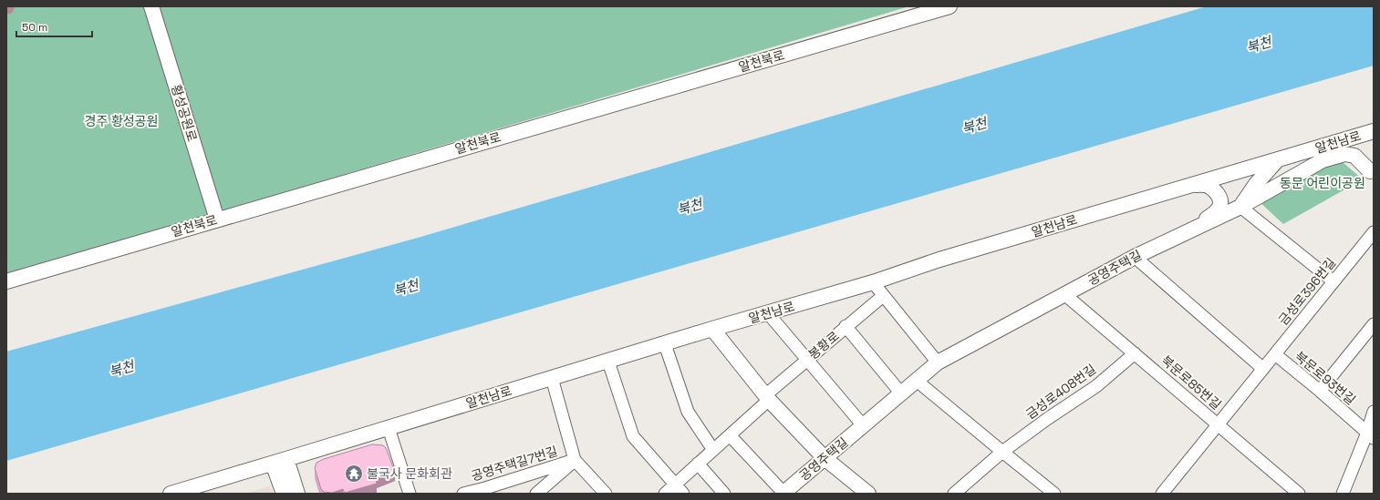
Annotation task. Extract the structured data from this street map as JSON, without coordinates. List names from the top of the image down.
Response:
{
  "streets": {
    "street": [
      "알천북로",
      "황성공원로",
      "알천남로",
      "공영주택길",
      "금성로396번길",
      "봉황로",
      "북문로93번길",
      "북문로85번길",
      "금성로408번길",
      "공영주택길7번길"
    ]
  },
  "crossings": [
    ["알천북로", "황성공원로"],
    ["공영주택길", "봉황로"],
    ["공영주택길", "북문로85번길"],
    ["금성로396번길", "북문로93번길"],
    ["금성로396번길", "북문로85번길"],
    ["북문로85번길", "금성로408번길"]
  ],
  "water": ["북천"],
  "parks": ["경주 황성공원", "동문 어린이공원"],
  "places": {
    "temple": ["불국사 문화회관"]
  },
  "scale_bar": "50 m"
}
